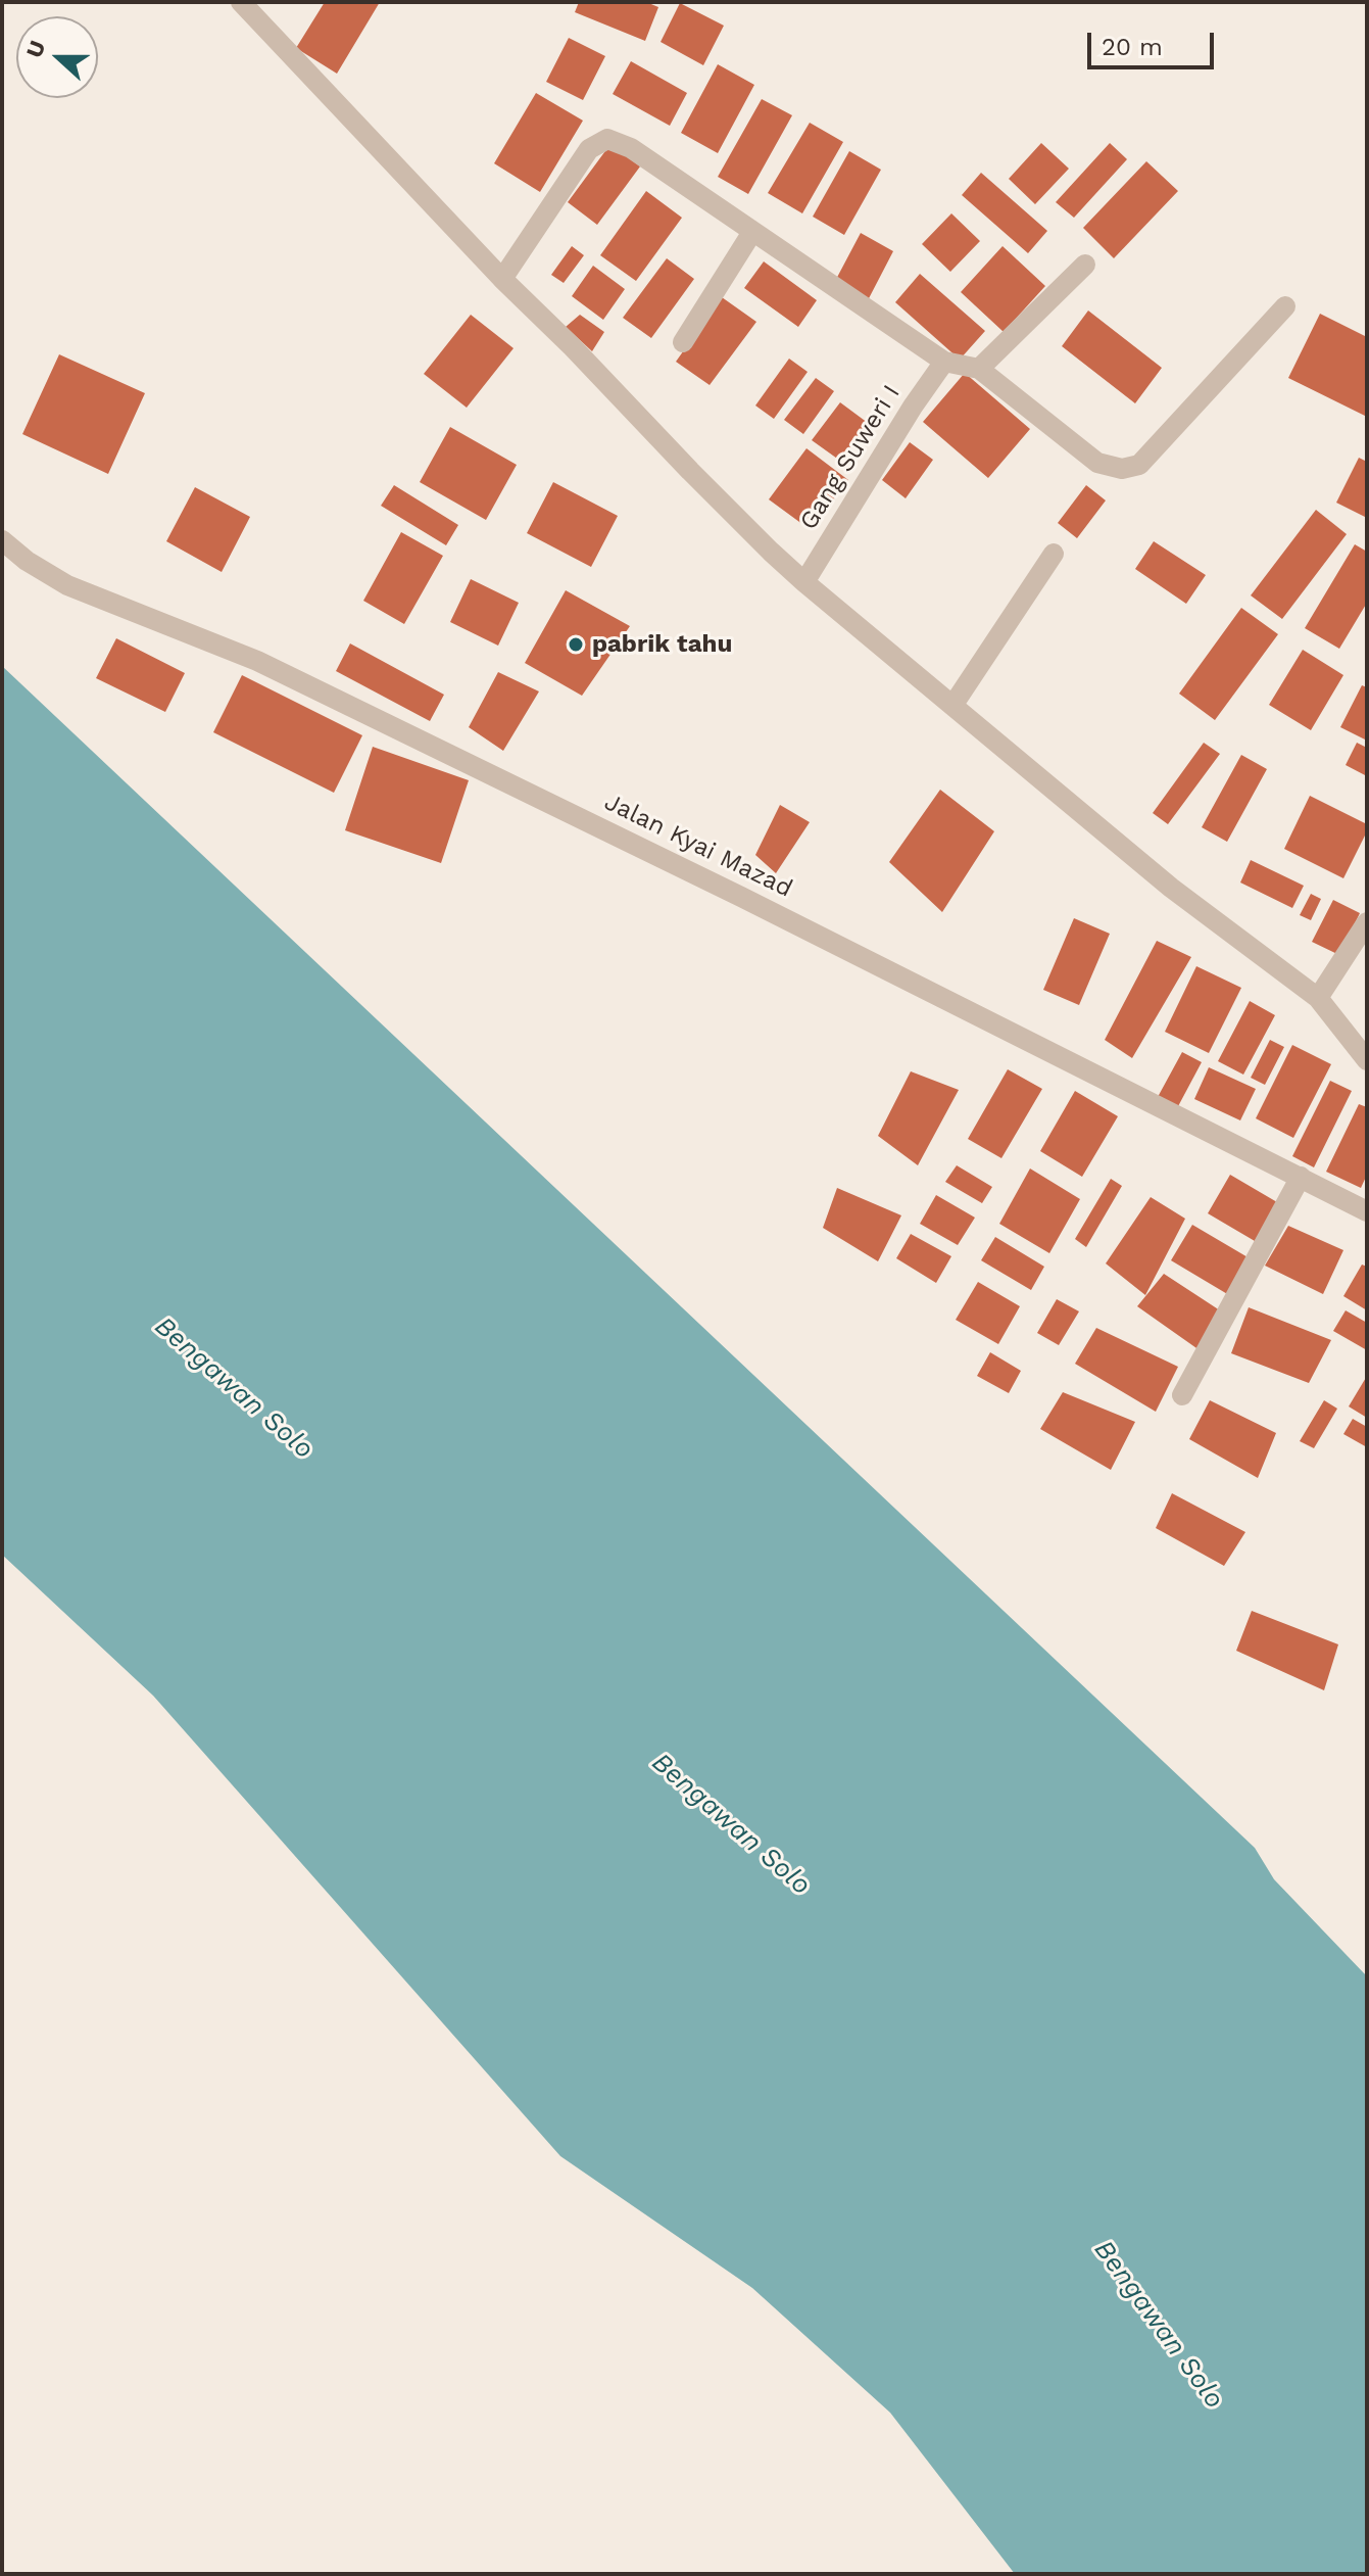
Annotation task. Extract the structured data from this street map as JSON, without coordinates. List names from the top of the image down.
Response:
{
  "streets": {
    "street": ["Gang Suweri I", "Jalan Kyai Mazad"]
  },
  "water": ["Bengawan Solo"],
  "places": ["pabrik tahu"],
  "scale_bar": "20 m",
  "north": "left"
}
